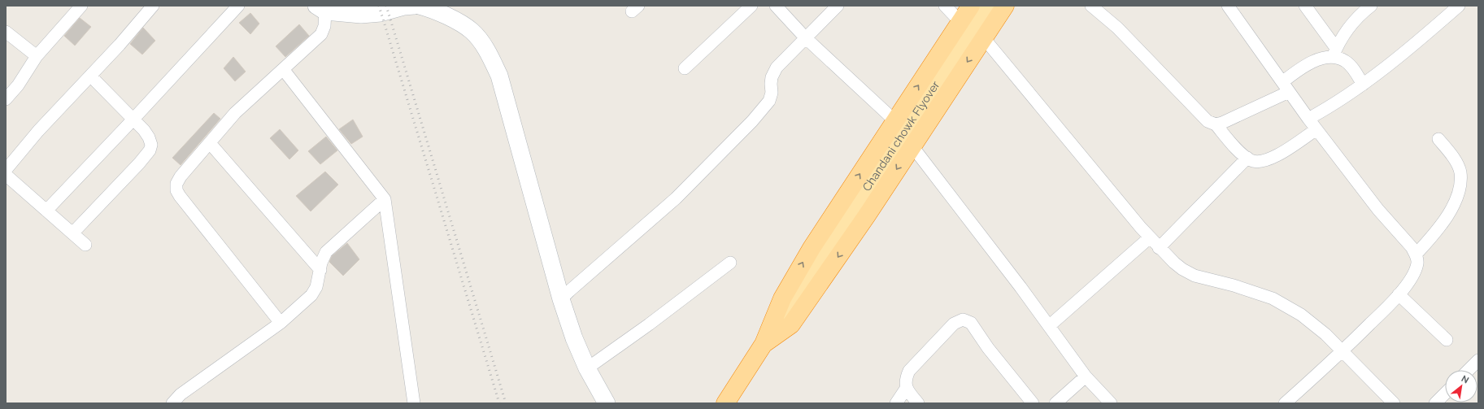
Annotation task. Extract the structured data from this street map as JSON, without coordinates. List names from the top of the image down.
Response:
{
  "streets": {
    "main road": ["Chandani chowk Flyover"]
  },
  "north": "top right"
}
